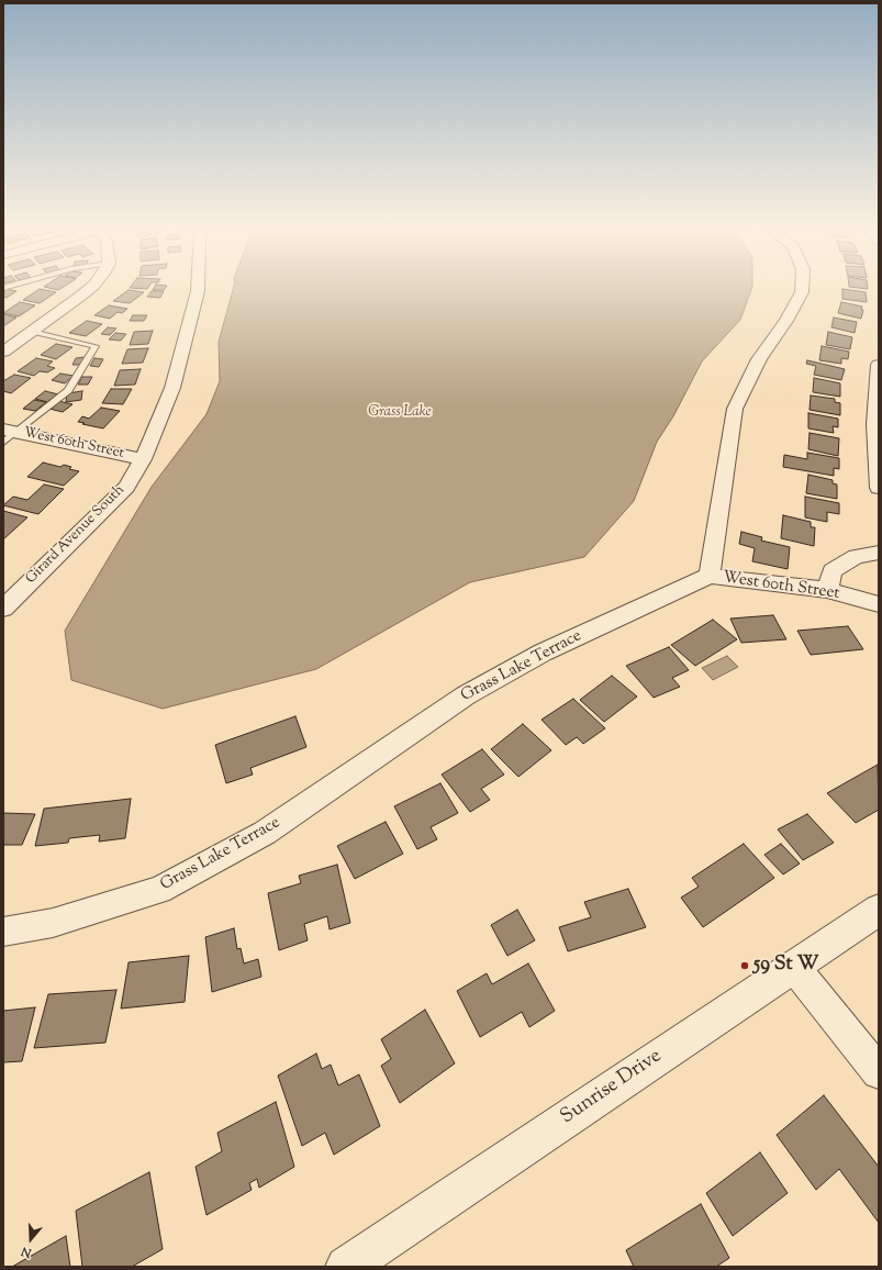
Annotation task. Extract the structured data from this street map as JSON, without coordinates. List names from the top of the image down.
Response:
{
  "streets": {
    "street": [
      "West 60th Street",
      "Girard Avenue South",
      "Grass Lake Terrace",
      "Sunrise Drive"
    ]
  },
  "crossings": [
    ["West 60th Street", "Girard Avenue South"],
    ["West 60th Street", "Grass Lake Terrace"]
  ],
  "water": ["Grass Lake"],
  "places": ["59 St W"],
  "north": "bottom"
}
